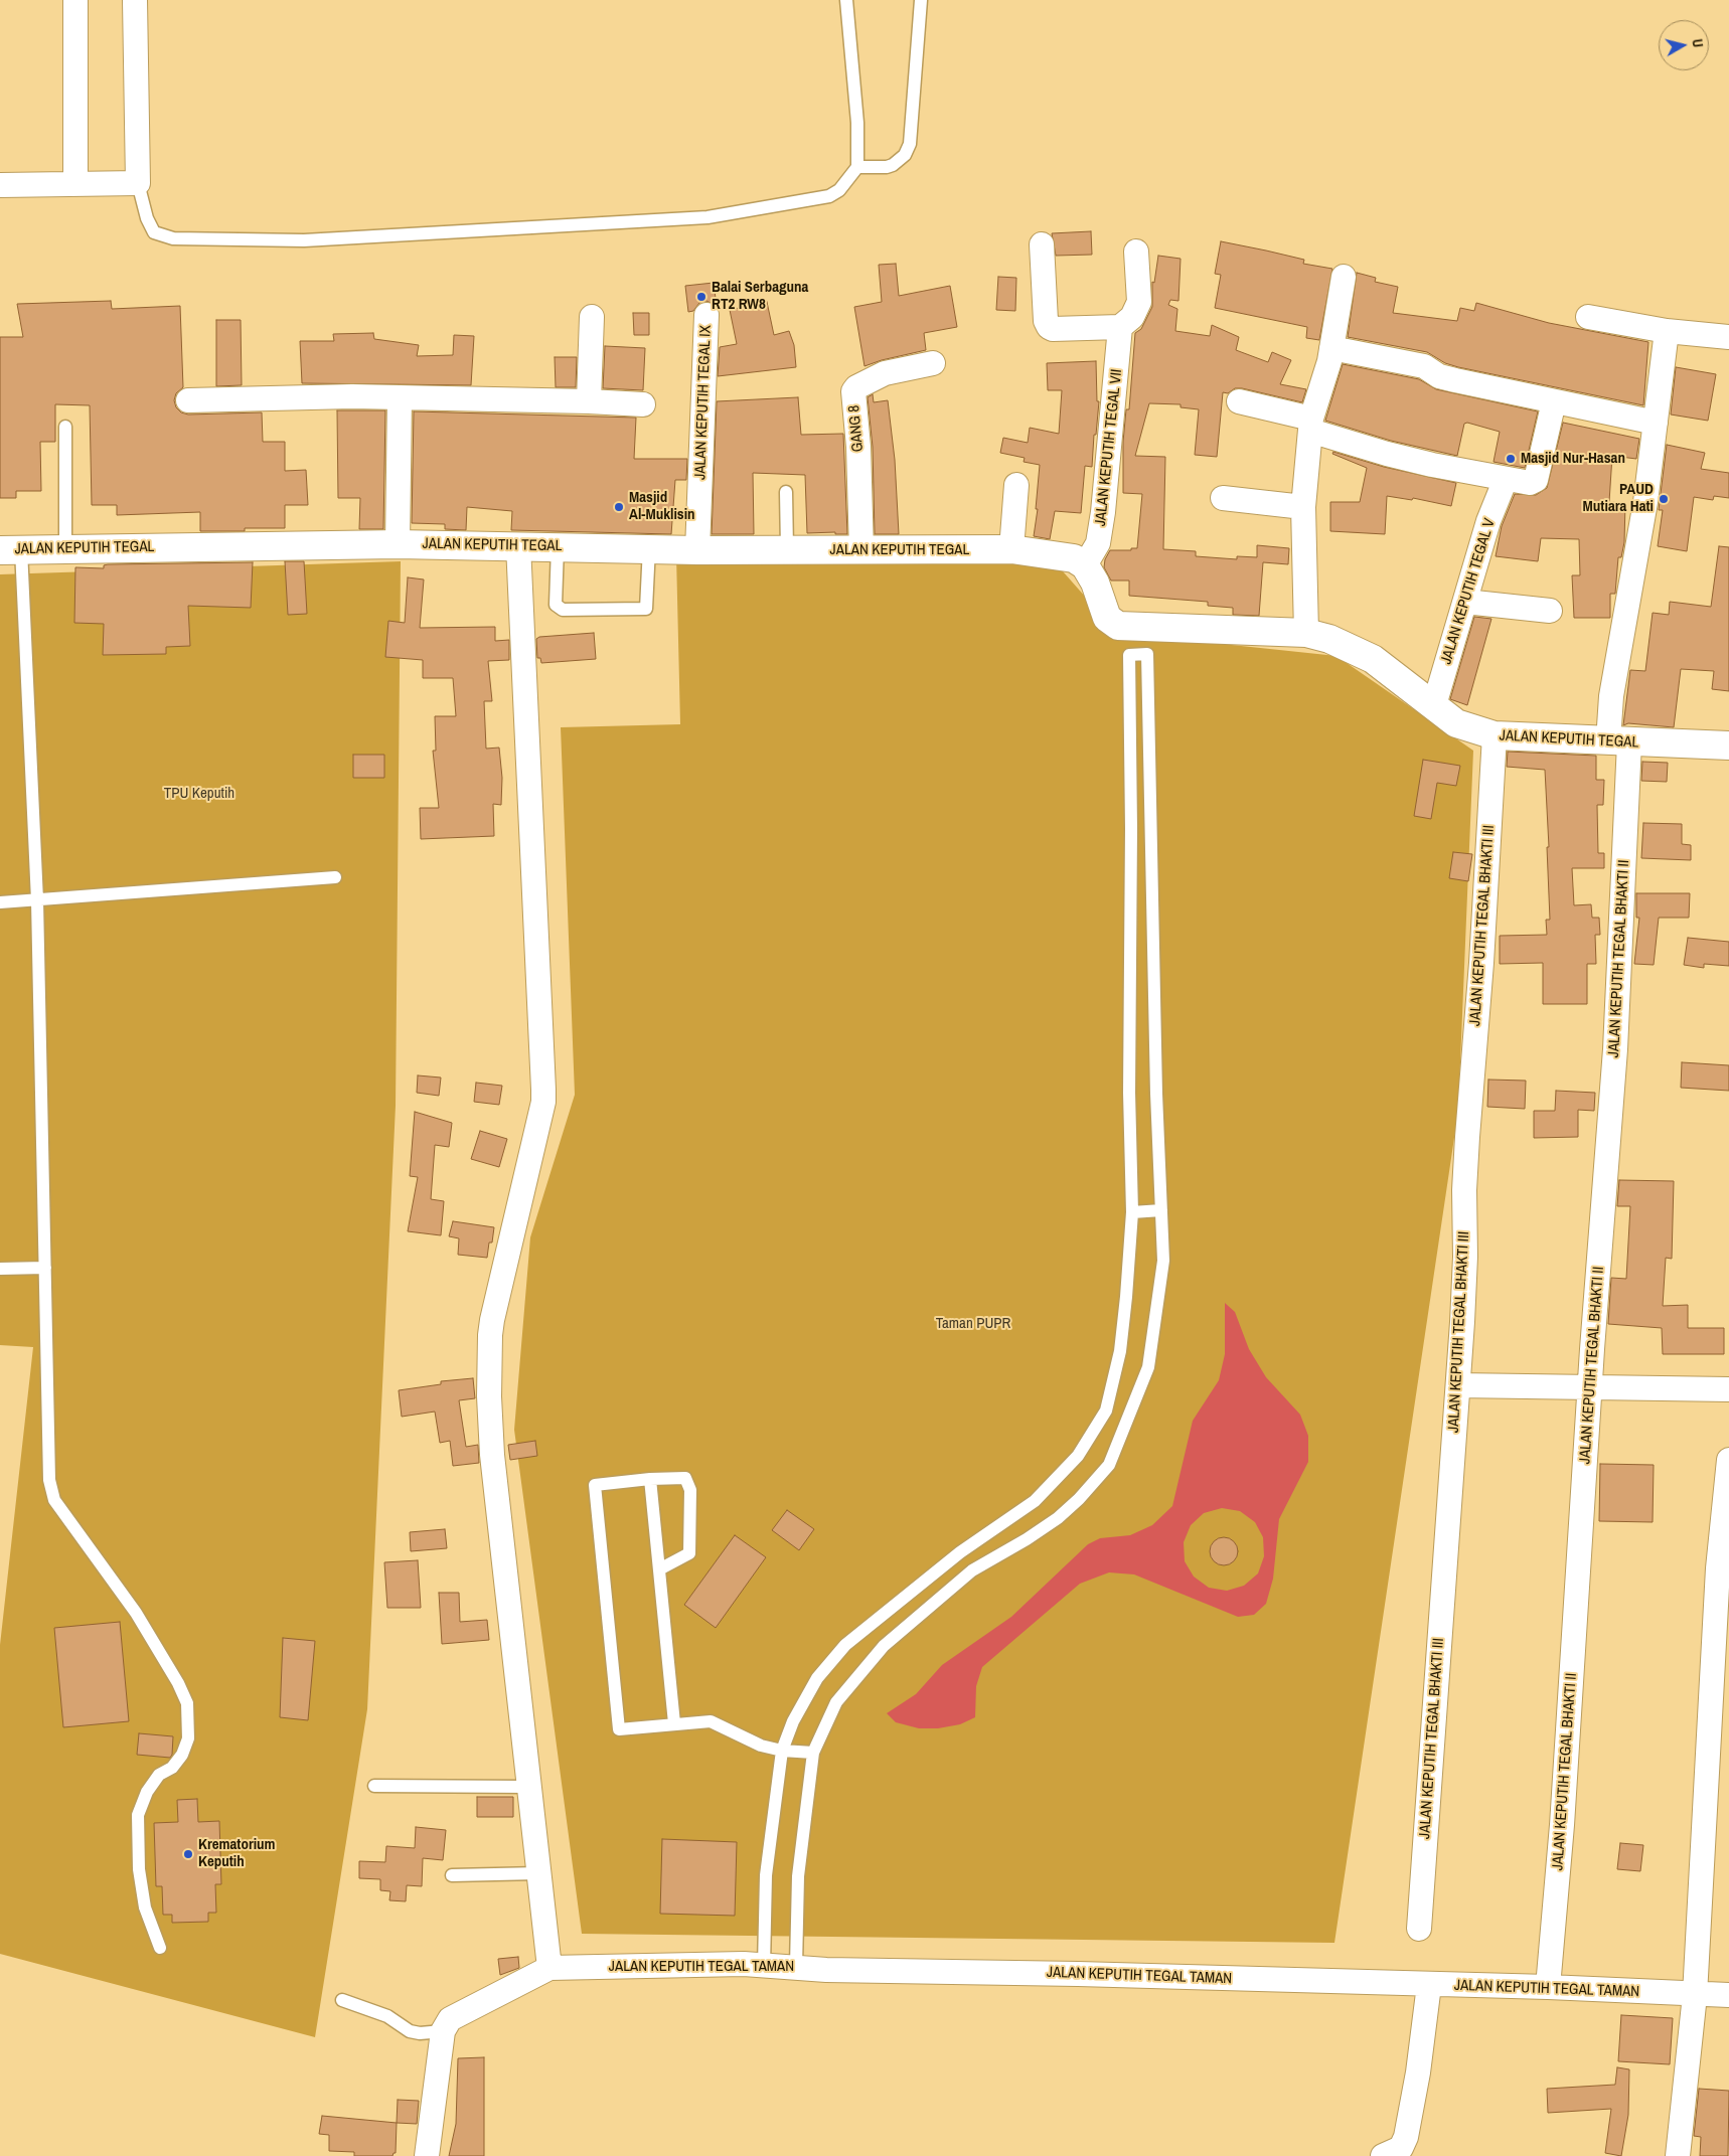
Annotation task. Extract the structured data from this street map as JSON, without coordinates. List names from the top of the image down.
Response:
{
  "streets": {
    "main road": ["JALAN KEPUTIH TEGAL"],
    "street": [
      "JALAN KEPUTIH TEGAL IX",
      "GANG 8",
      "JALAN KEPUTIH TEGAL VII",
      "JALAN KEPUTIH TEGAL V",
      "JALAN KEPUTIH TEGAL BHAKTI III",
      "JALAN KEPUTIH TEGAL BHAKTI II",
      "JALAN KEPUTIH TEGAL TAMAN"
    ]
  },
  "crossings": [
    ["JALAN KEPUTIH TEGAL IX", "JALAN KEPUTIH TEGAL"],
    ["GANG 8", "JALAN KEPUTIH TEGAL"],
    ["JALAN KEPUTIH TEGAL VII", "JALAN KEPUTIH TEGAL"],
    ["JALAN KEPUTIH TEGAL", "JALAN KEPUTIH TEGAL V"],
    ["JALAN KEPUTIH TEGAL", "JALAN KEPUTIH TEGAL BHAKTI III"],
    ["JALAN KEPUTIH TEGAL", "JALAN KEPUTIH TEGAL BHAKTI II"],
    ["JALAN KEPUTIH TEGAL BHAKTI II", "JALAN KEPUTIH TEGAL TAMAN"]
  ],
  "parks": ["TPU Keputih", "Taman PUPR"],
  "places": [
    "Balai Serbaguna RT2 RW8",
    "Masjid Nur-Hasan",
    "PAUD Mutiara Hati",
    "Masjid Al-Muklisin",
    "Krematorium Keputih"
  ],
  "north": "right"
}
